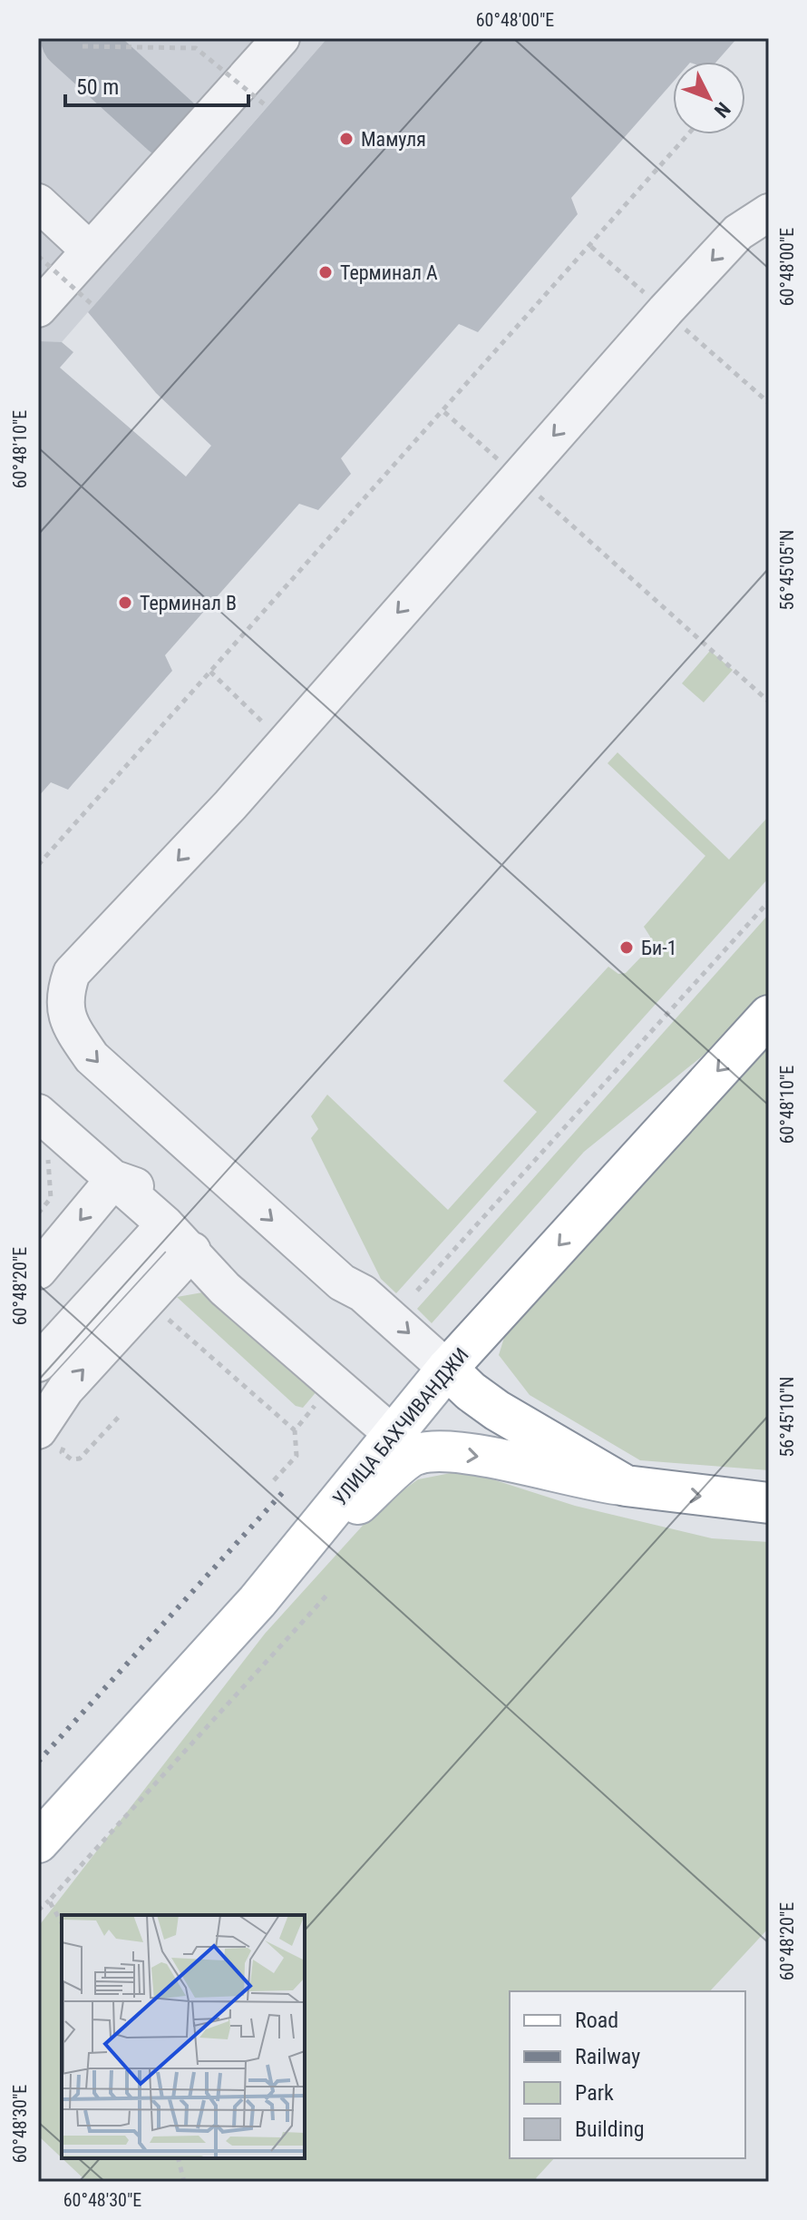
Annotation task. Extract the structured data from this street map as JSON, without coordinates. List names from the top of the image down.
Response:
{
  "streets": {
    "main road": ["УЛИЦА БАХЧИВАНДЖИ"]
  },
  "one_way": ["УЛИЦА БАХЧИВАНДЖИ"],
  "places": [
    "Мамуля",
    "Терминал А",
    "Терминал B",
    "Би-1"
  ],
  "legend": [
    "Road",
    "Railway",
    "Park",
    "Building"
  ],
  "scale_bar": "50 m",
  "north": "bottom right",
  "coordinates": [
    "60°48'00\"E",
    "60°48'10\"E",
    "56°45'05\"N",
    "60°48'20\"E",
    "56°45'10\"N",
    "60°48'30\"E"
  ]
}
